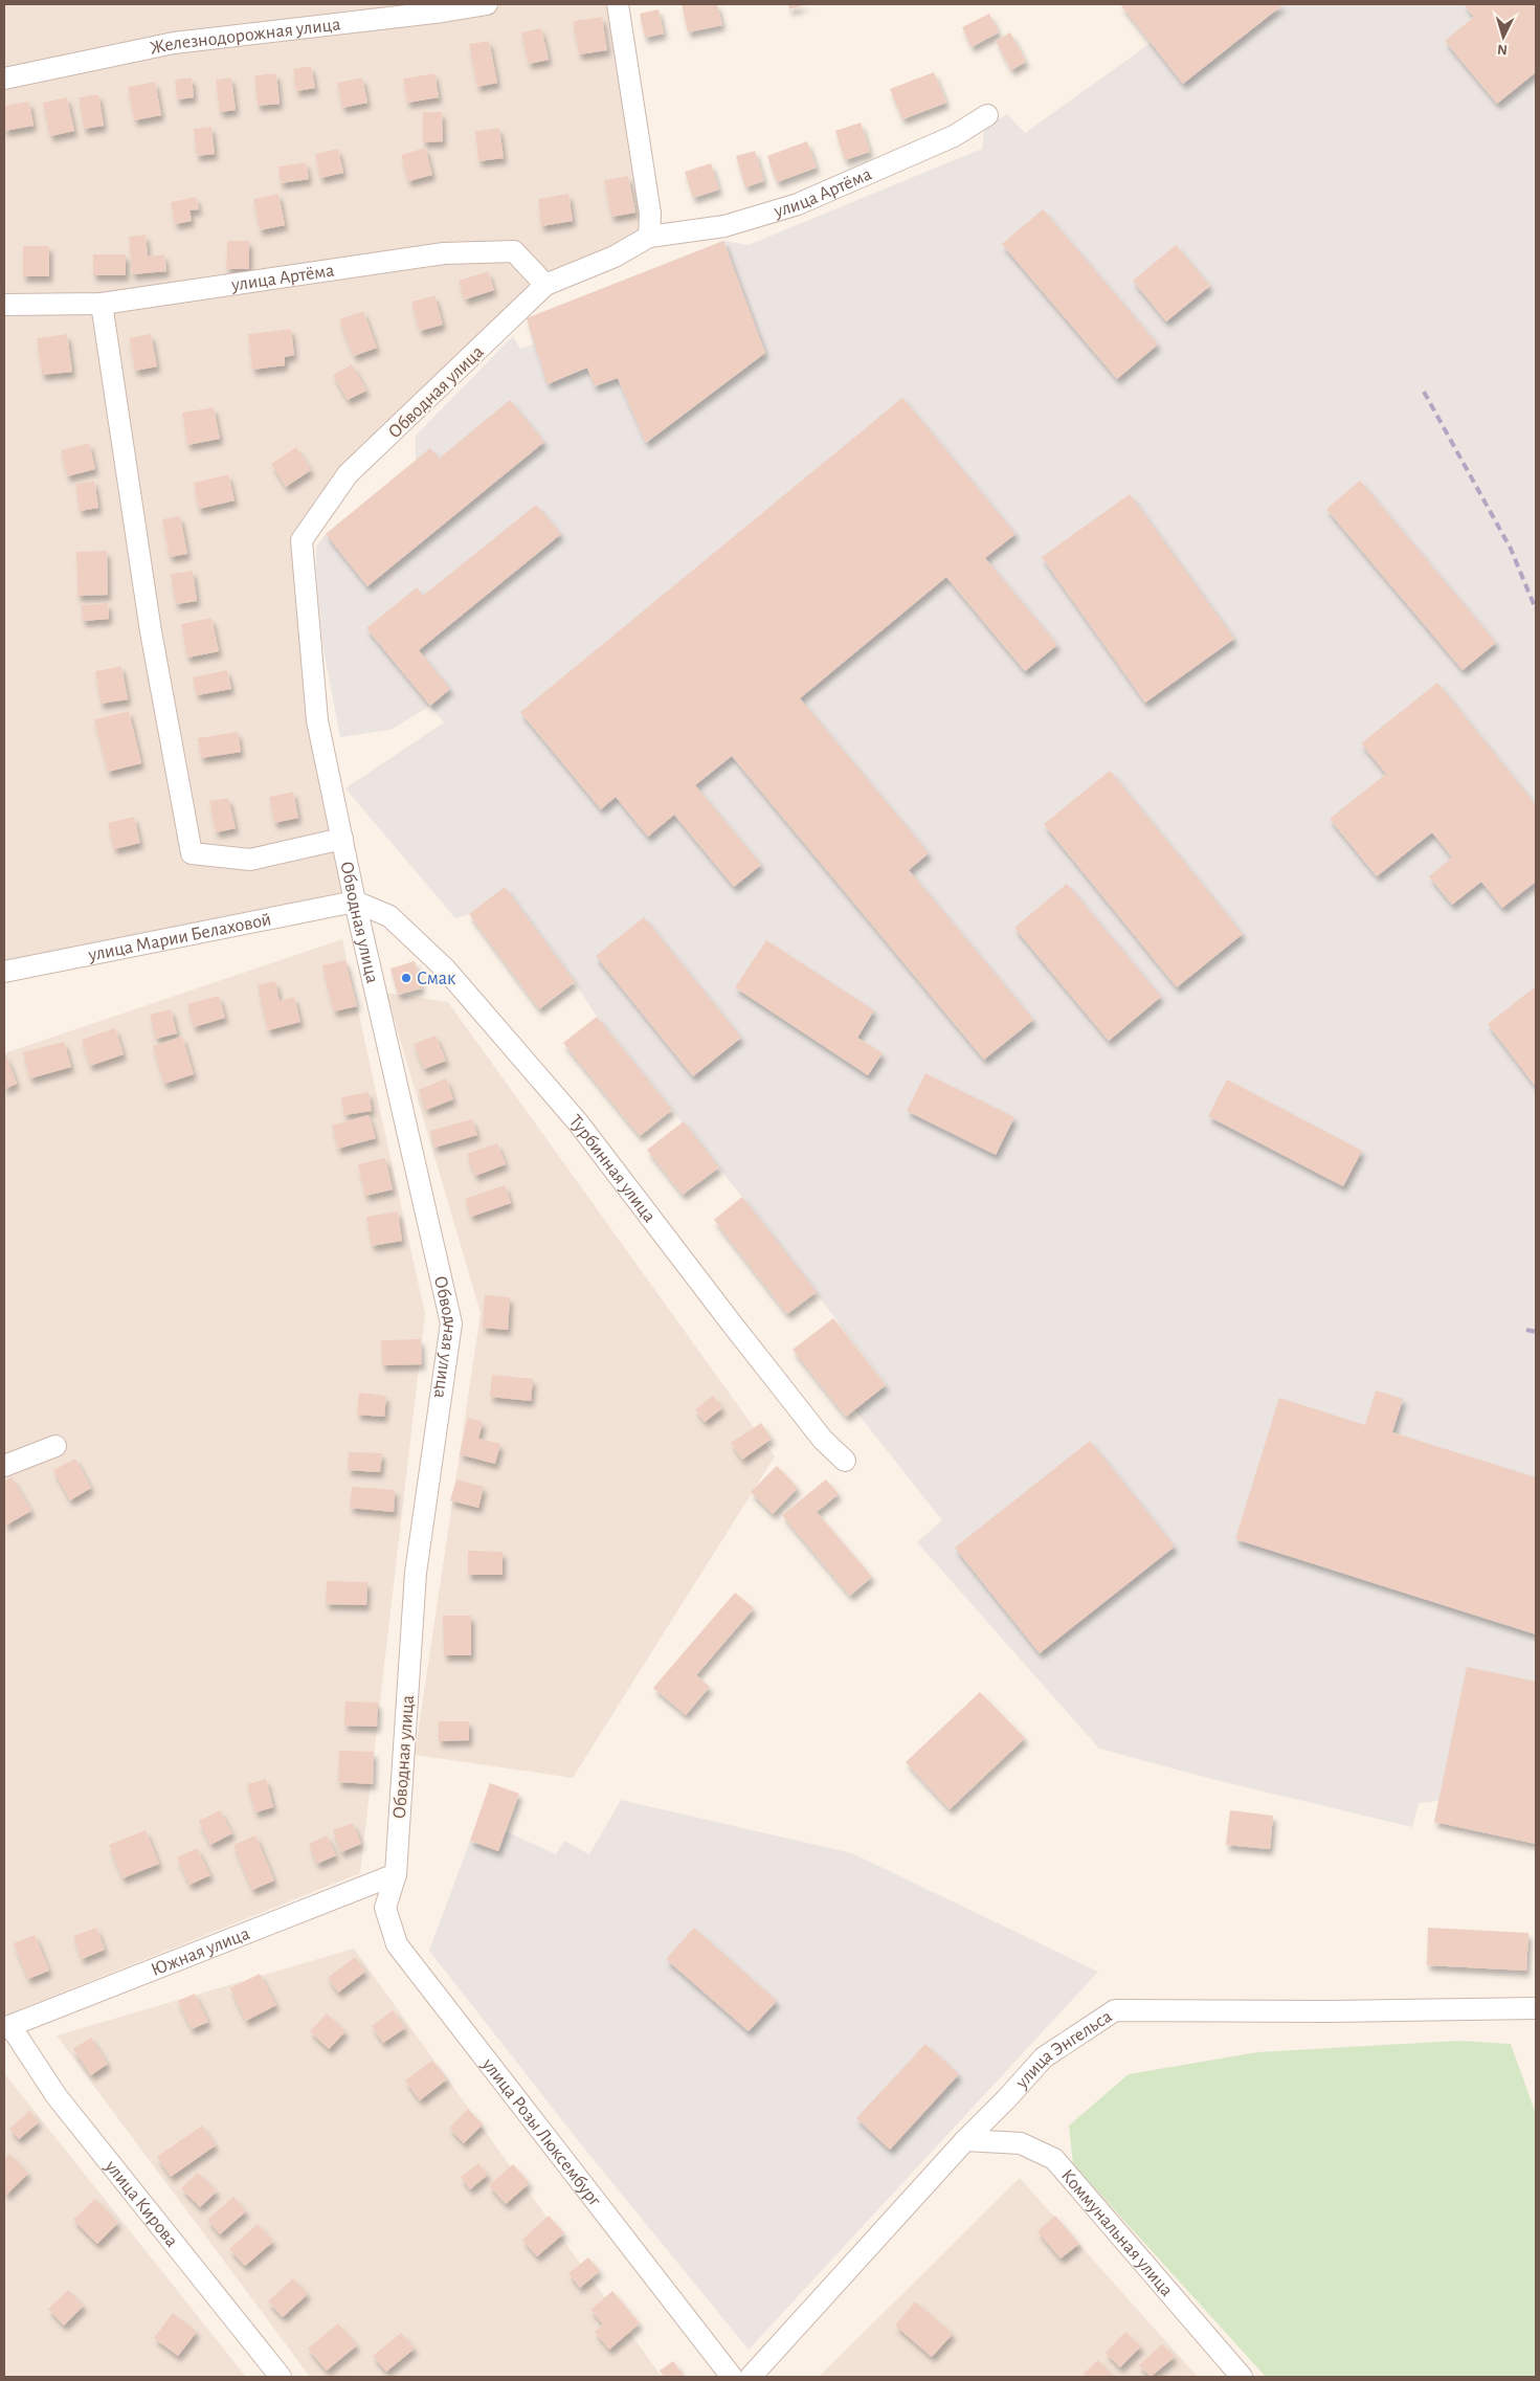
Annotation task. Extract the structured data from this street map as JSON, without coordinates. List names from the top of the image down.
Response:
{
  "streets": {
    "street": [
      "Железнодорожная улица",
      "улица Артёма",
      "Обводная улица",
      "улица Марии Белаховой",
      "Турбинная улица",
      "Южная улица",
      "улица Энгельса",
      "улица Розы Люксембург",
      "улица Кирова",
      "Коммунальная улица"
    ]
  },
  "crossings": [
    ["улица Артёма", "Обводная улица"],
    ["Обводная улица", "улица Марии Белаховой"],
    ["Обводная улица", "Турбинная улица"],
    ["Обводная улица", "Южная улица"],
    ["Обводная улица", "улица Розы Люксембург"],
    ["улица Марии Белаховой", "Турбинная улица"],
    ["Южная улица", "улица Розы Люксембург"],
    ["Южная улица", "улица Кирова"],
    ["улица Энгельса", "Коммунальная улица"]
  ],
  "places": ["Смак"],
  "north": "bottom"
}
